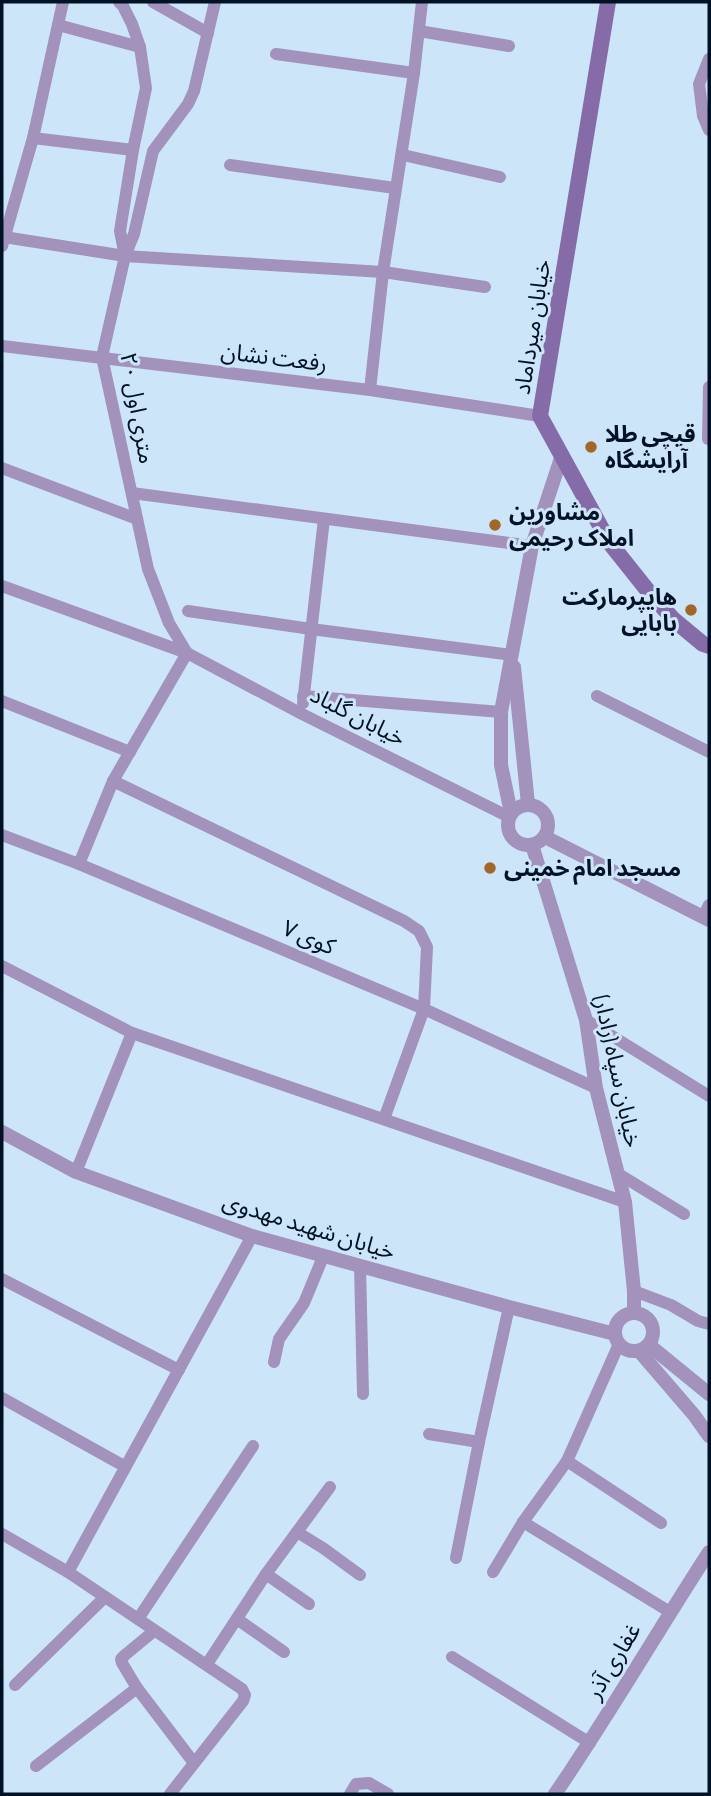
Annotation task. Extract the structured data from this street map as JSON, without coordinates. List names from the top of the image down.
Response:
{
  "streets": {
    "main road": ["خیابان میرداماد"],
    "street": [
      "رفعت نشان",
      "۲۰ متری اول",
      "خیابان گلباد",
      "کوی ۷",
      "خیابان سپاه (رادار)",
      "خیابان شهید مهدوی",
      "غفاری آذر"
    ]
  },
  "crossings": [
    ["خیابان میرداماد", "رفعت نشان"],
    ["رفعت نشان", "۲۰ متری اول"],
    ["۲۰ متری اول", "خیابان گلباد"],
    ["خیابان گلباد", "خیابان سپاه (رادار)"],
    ["کوی ۷", "خیابان سپاه (رادار)"],
    ["خیابان سپاه (رادار)", "خیابان شهید مهدوی"]
  ],
  "places": [
    "قیچی طلا آرایشگاه",
    "مشاورین املاک رحیمی",
    "هایپرمارکت بابایی",
    "مسجد امام خمینی"
  ]
}
